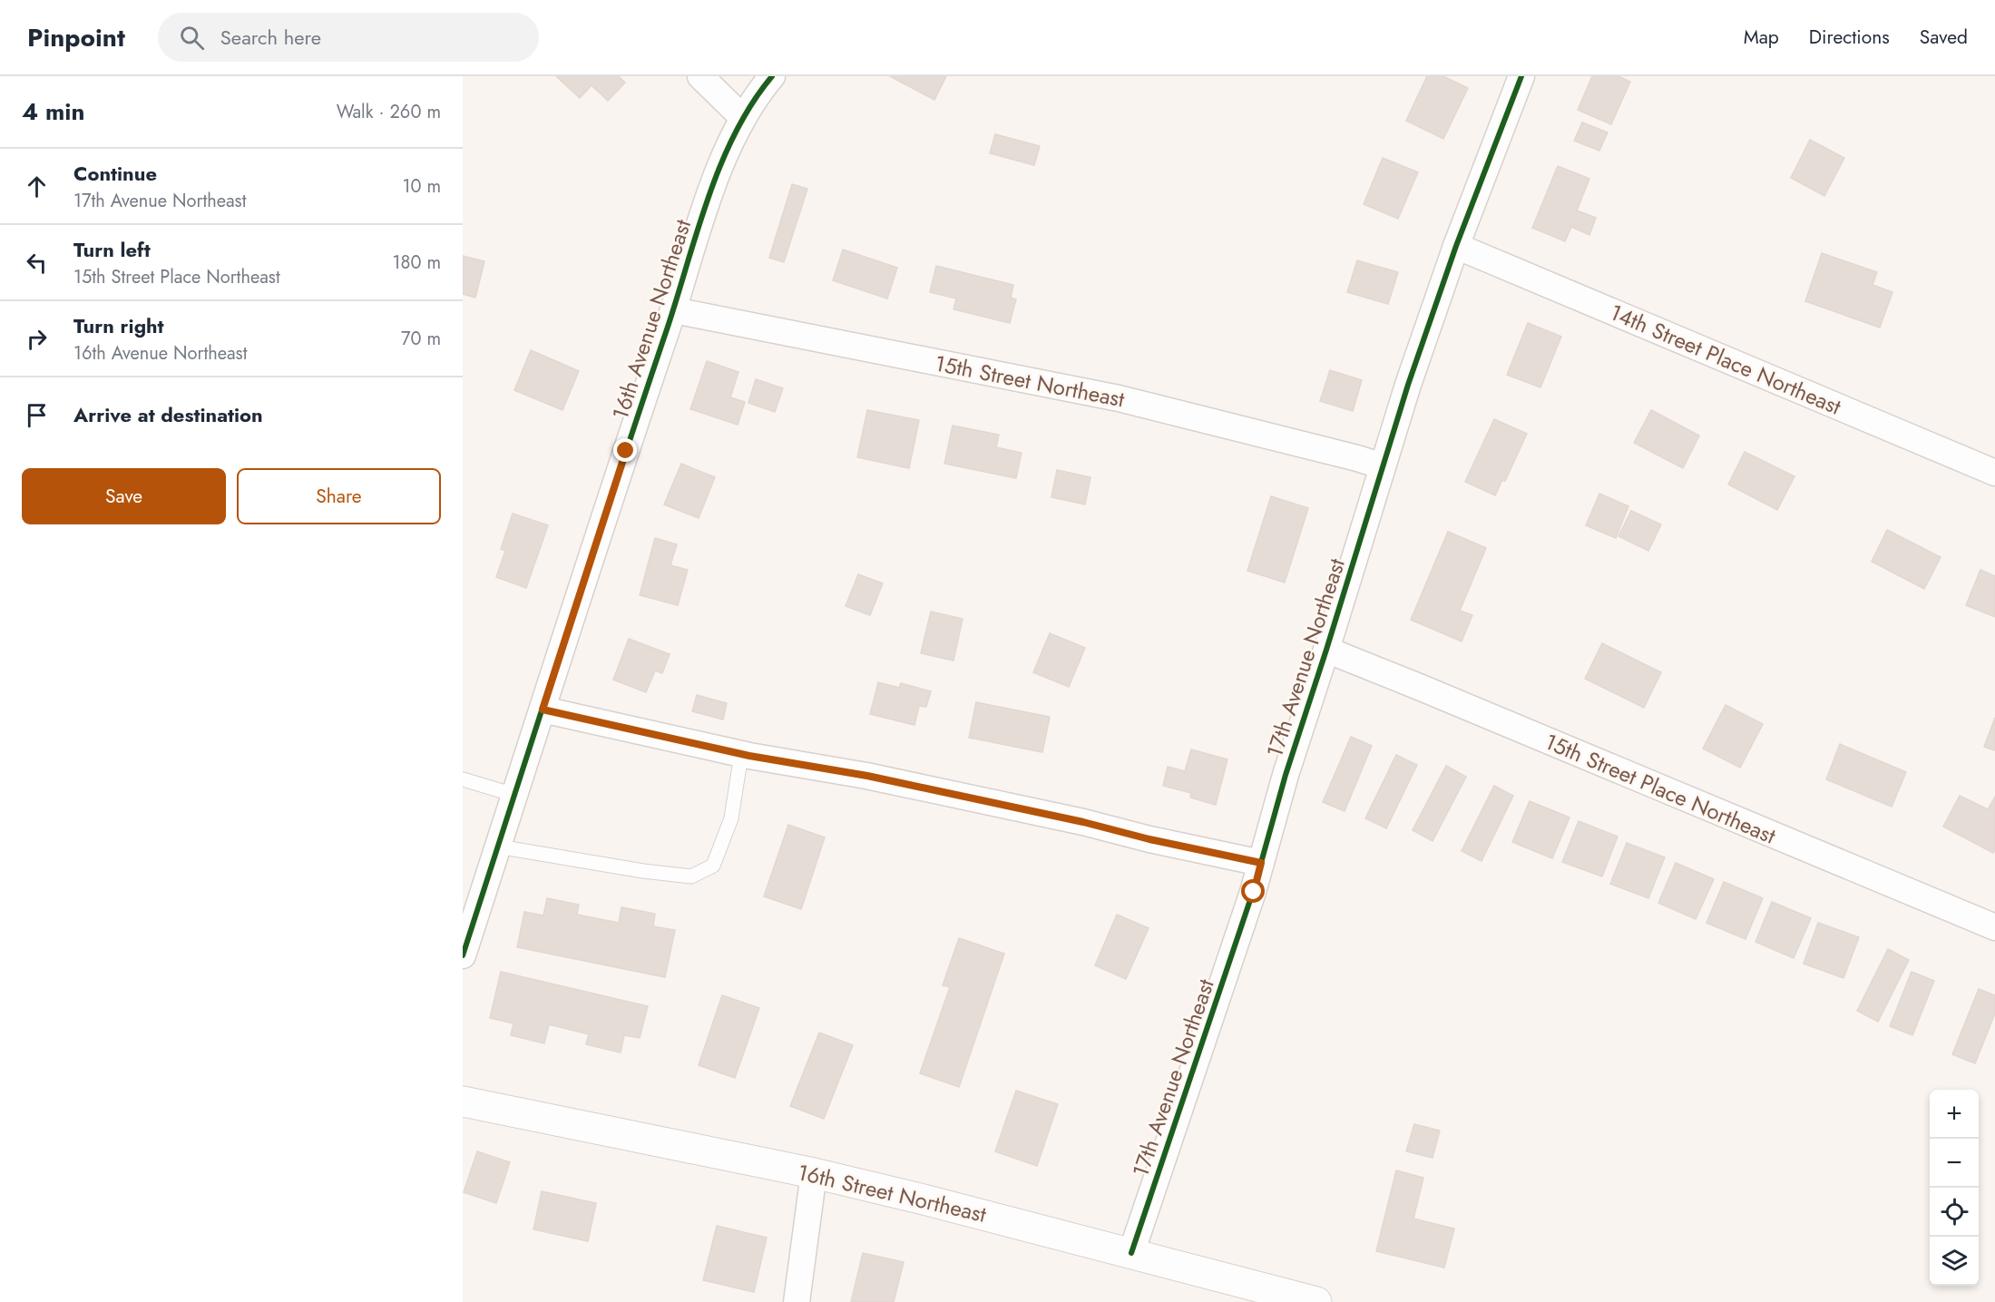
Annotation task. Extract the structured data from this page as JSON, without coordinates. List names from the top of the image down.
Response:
{
  "streets": {
    "main road": ["16th Street Northeast"],
    "street": [
      "16th Avenue Northeast",
      "14th Street Place Northeast",
      "15th Street Northeast",
      "17th Avenue Northeast",
      "15th Street Place Northeast"
    ]
  },
  "crossings": [
    ["16th Avenue Northeast", "15th Street Northeast"],
    ["14th Street Place Northeast", "17th Avenue Northeast"],
    ["15th Street Northeast", "17th Avenue Northeast"],
    ["17th Avenue Northeast", "15th Street Place Northeast"],
    ["17th Avenue Northeast", "16th Street Northeast"]
  ],
  "page": {
    "header": "Pinpoint",
    "search": "Search here",
    "nav": ["Map", "Directions", "Saved"],
    "heading": ["4 min", "Walk · 260 m"],
    "list": [
      ["Continue", "17th Avenue Northeast", "10 m"],
      ["Turn left", "15th Street Place Northeast", "180 m"],
      ["Turn right", "16th Avenue Northeast", "70 m"],
      "Arrive at destination"
    ],
    "buttons": ["Save", "Share"],
    "map_buttons": ["+", "−"]
  }
}
